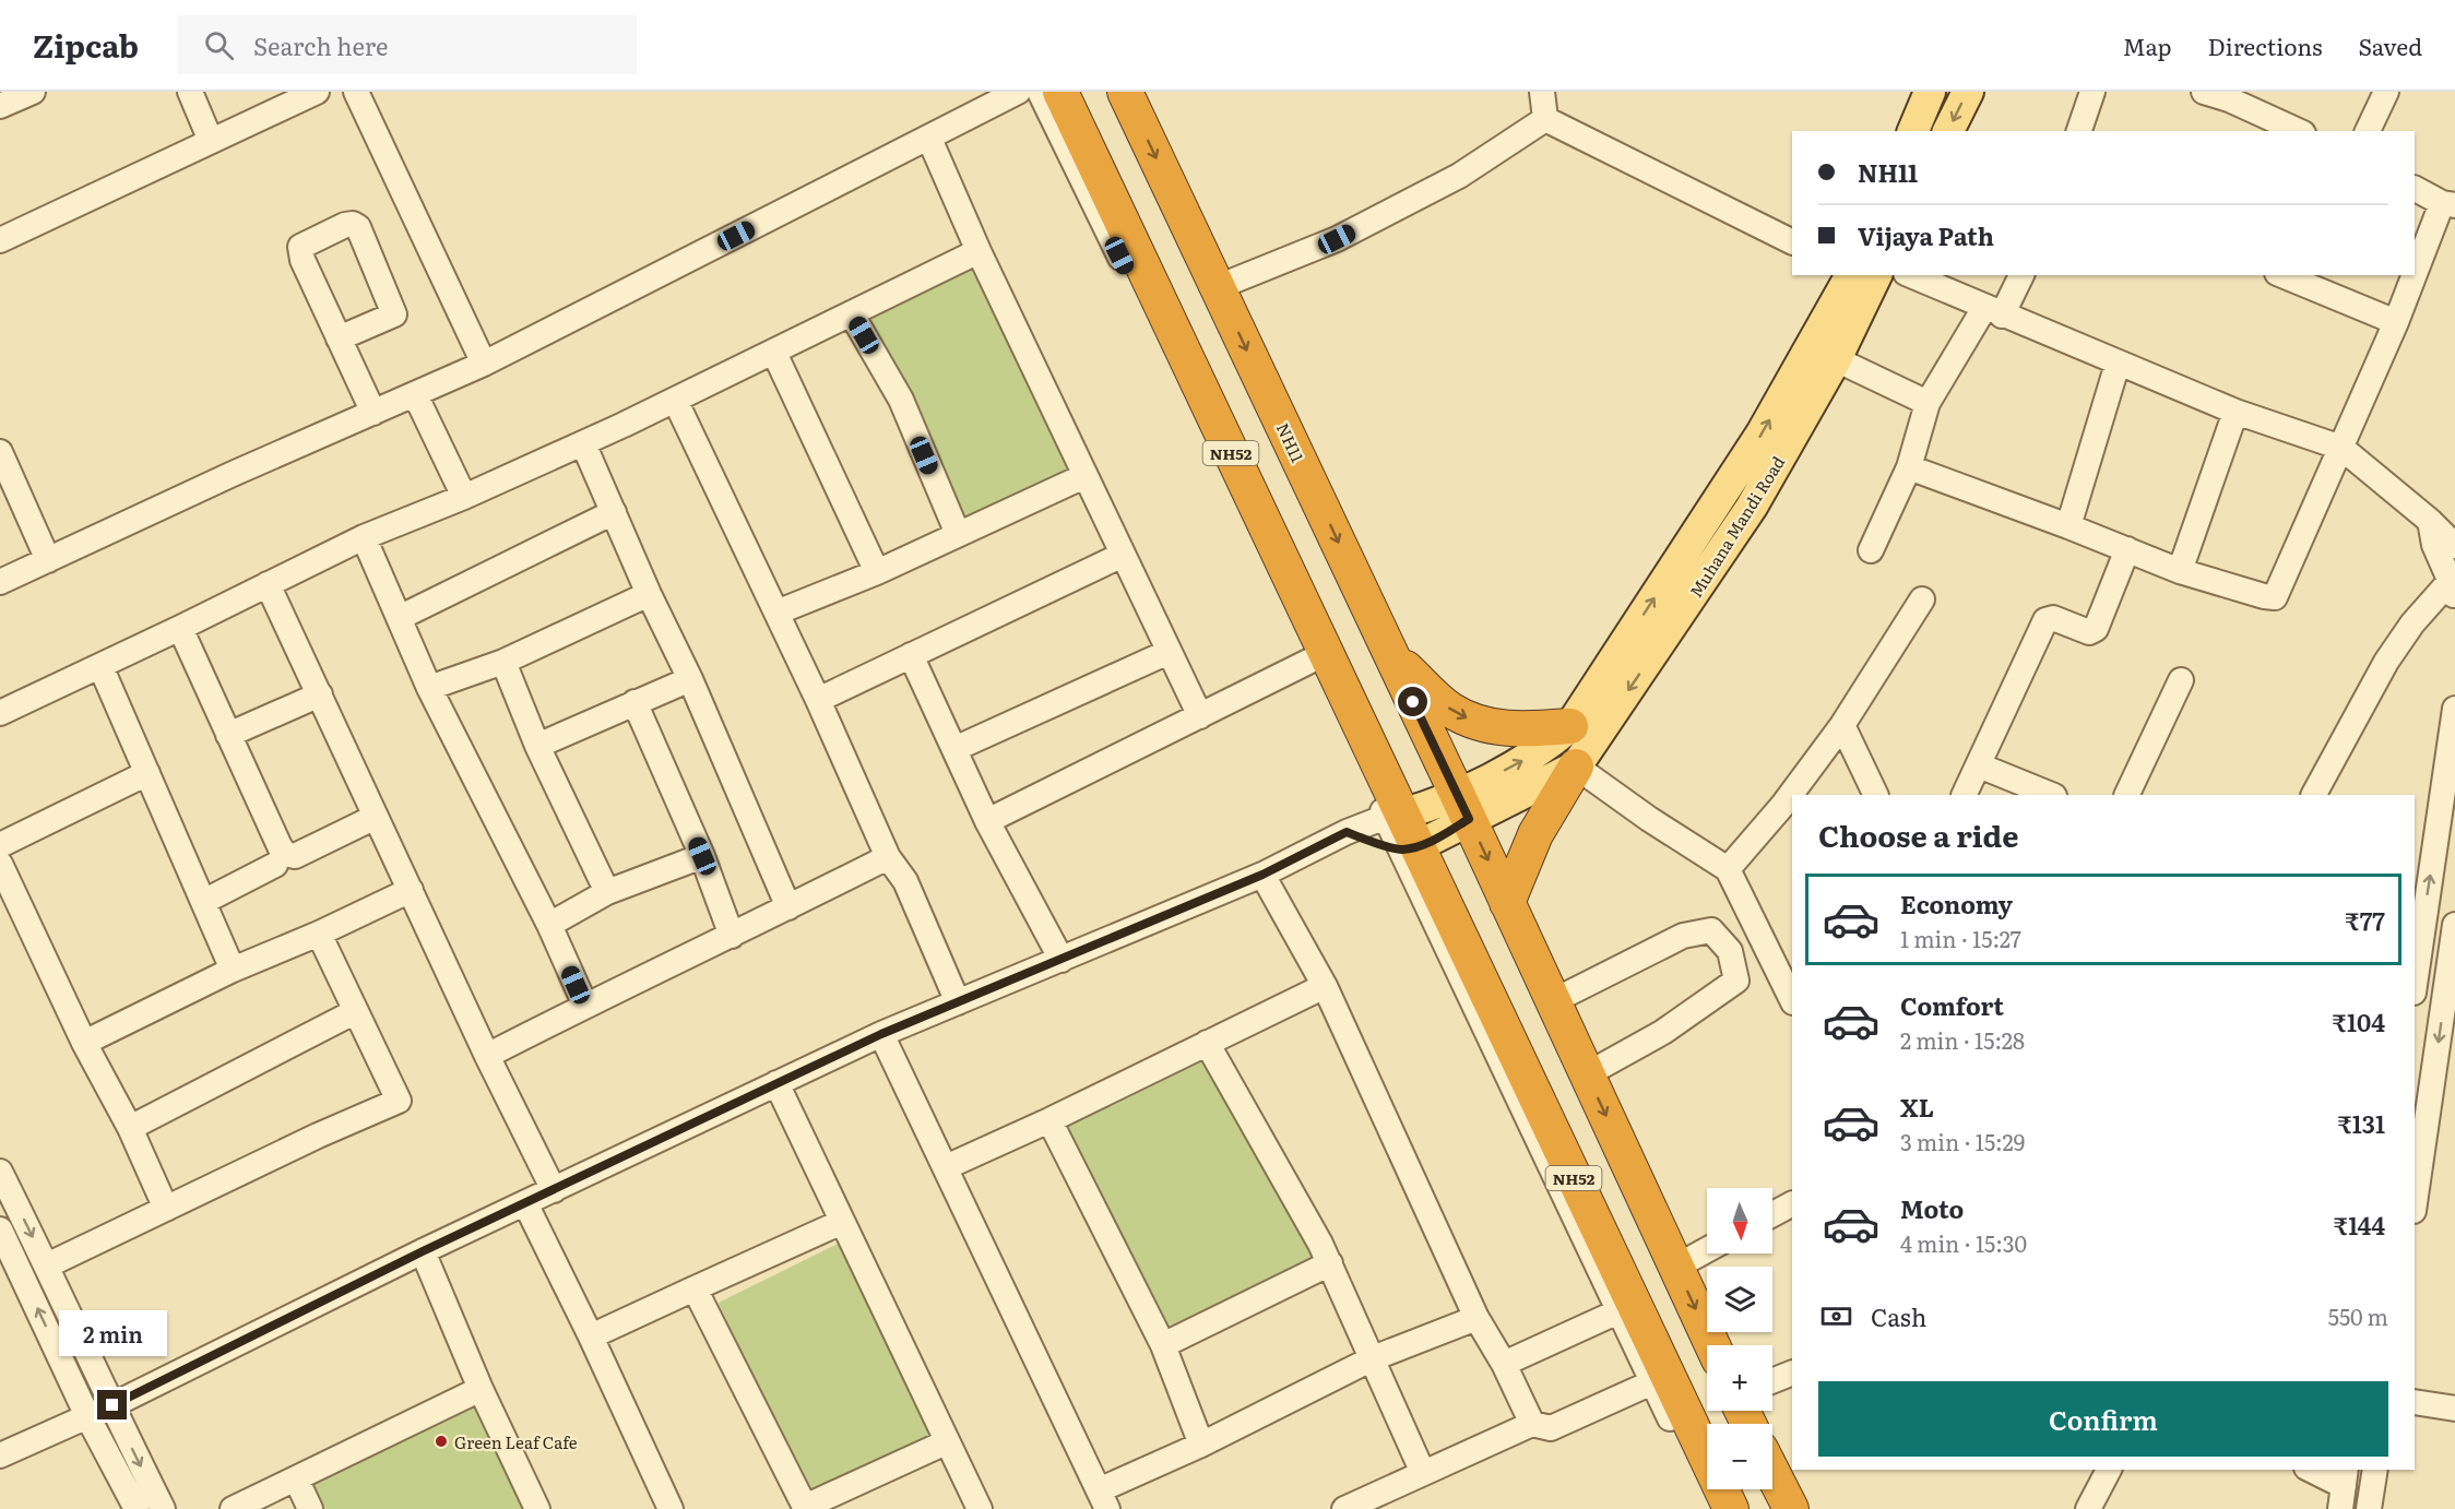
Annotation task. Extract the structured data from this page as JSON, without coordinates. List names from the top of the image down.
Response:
{
  "streets": {
    "highway": ["NH11", "NH52"],
    "main road": ["Muhana Mandi Road"]
  },
  "places": ["Green Leaf Cafe"],
  "north": "bottom",
  "page": {
    "header": "Zipcab",
    "search": "Search here",
    "nav": ["Map", "Directions", "Saved"],
    "banner": ["NH11", "Vijaya Path"],
    "heading": "Choose a ride",
    "list": [
      {
        "name": "Economy",
        "note": "1 min · 15:27",
        "value": "₹77"
      },
      {
        "name": "Comfort",
        "note": "2 min · 15:28",
        "value": "₹104"
      },
      {
        "name": "XL",
        "note": "3 min · 15:29",
        "value": "₹131"
      },
      {
        "name": "Moto",
        "note": "4 min · 15:30",
        "value": "₹144"
      }
    ],
    "map_buttons": ["+", "−"],
    "pay": ["Cash", "550 m"],
    "bubble": "2 min",
    "buttons": "Confirm"
  }
}
